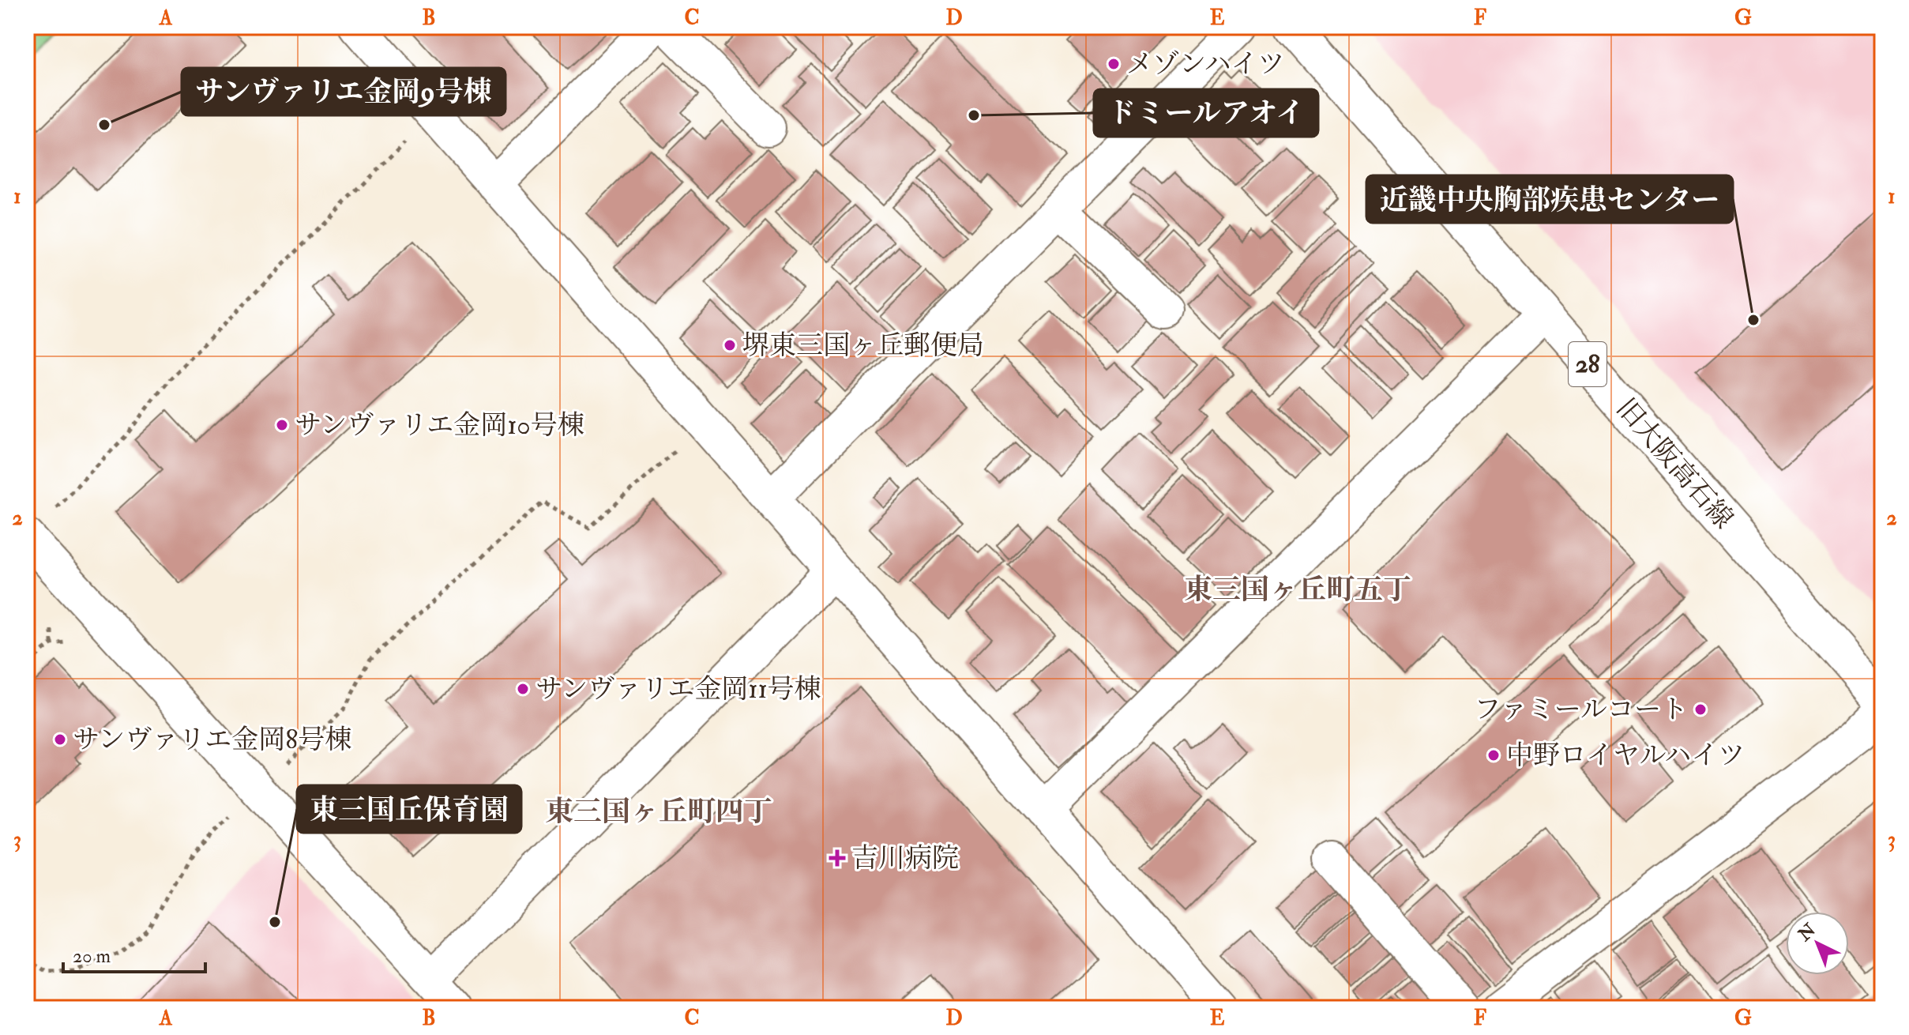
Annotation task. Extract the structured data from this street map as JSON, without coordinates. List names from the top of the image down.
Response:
{
  "streets": {
    "street": ["28", "旧大阪高石線"]
  },
  "districts": ["東三国ヶ丘町五丁", "東三国ヶ丘町四丁"],
  "places": {
    "other": [
      "メゾンハイツ",
      "ドミールアオイ",
      "サンヴァリエ金岡9号棟",
      "近畿中央胸部疾患センター",
      "堺東三国ヶ丘郵便局",
      "サンヴァリエ金岡10号棟",
      "サンヴァリエ金岡11号棟",
      "ファミールコート",
      "サンヴァリエ金岡8号棟",
      "中野ロイヤルハイツ",
      "東三国丘保育園"
    ],
    "health": ["吉川病院"]
  },
  "scale_bar": "20 m",
  "north": "top left",
  "grid": {
    "columns": [
      "A",
      "B",
      "C",
      "D",
      "E",
      "F",
      "G"
    ],
    "rows": ["1", "2", "3"]
  }
}
